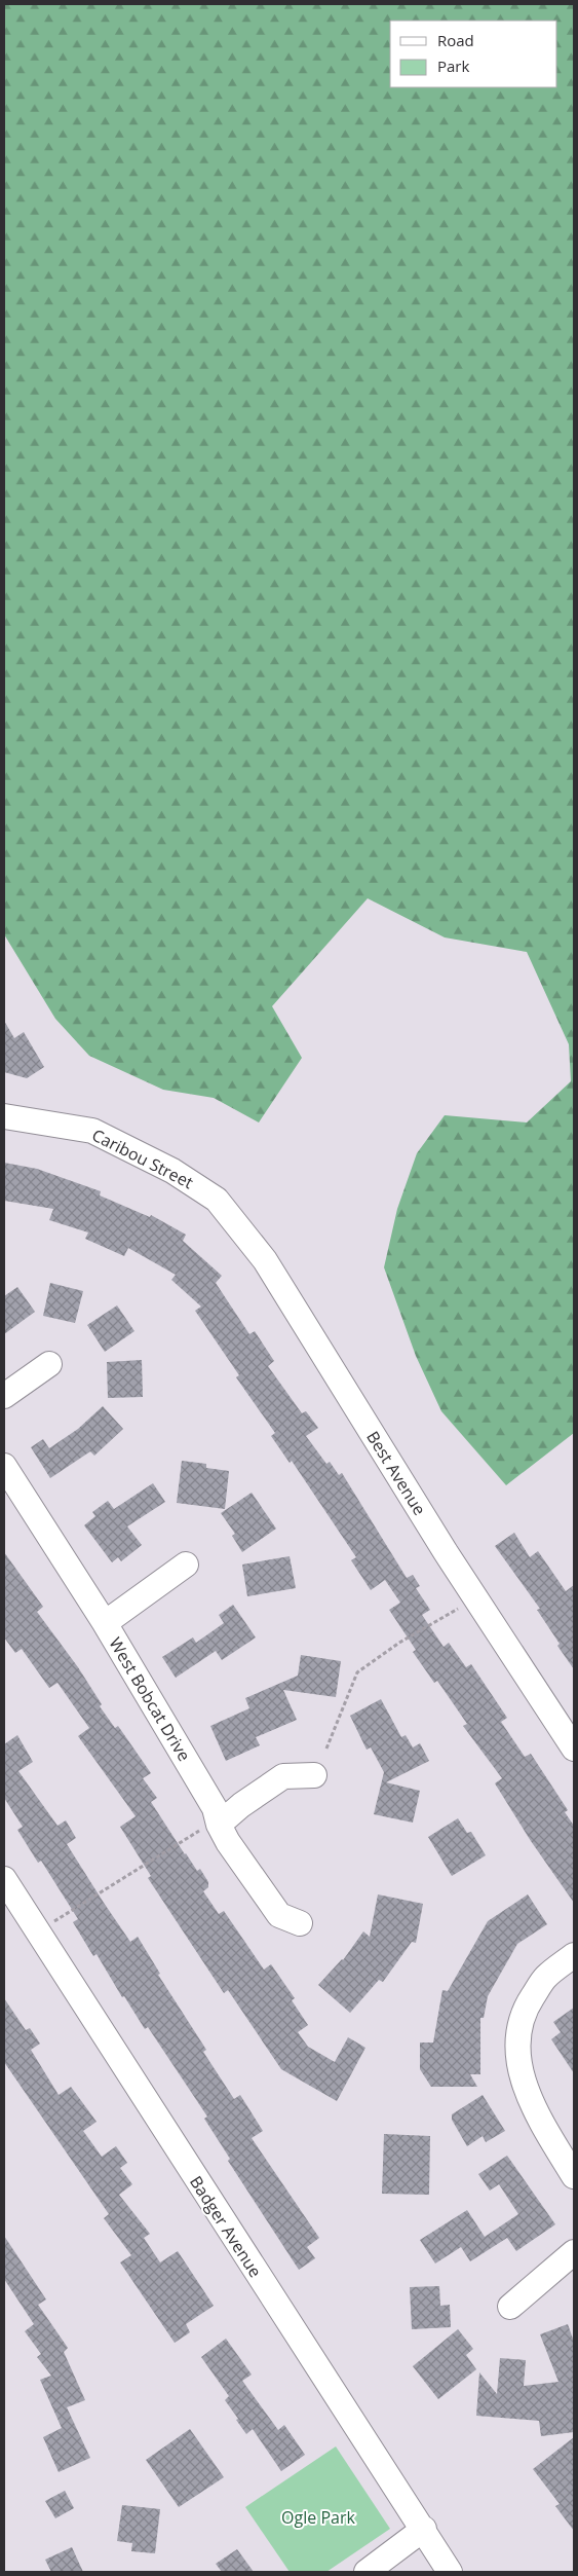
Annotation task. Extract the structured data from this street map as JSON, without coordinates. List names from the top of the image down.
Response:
{
  "streets": {
    "street": [
      "Caribou Street",
      "Best Avenue",
      "West Bobcat Drive",
      "Badger Avenue"
    ]
  },
  "crossings": [
    ["Caribou Street", "Best Avenue"]
  ],
  "parks": ["Ogle Park"],
  "legend": ["Road", "Park"]
}
